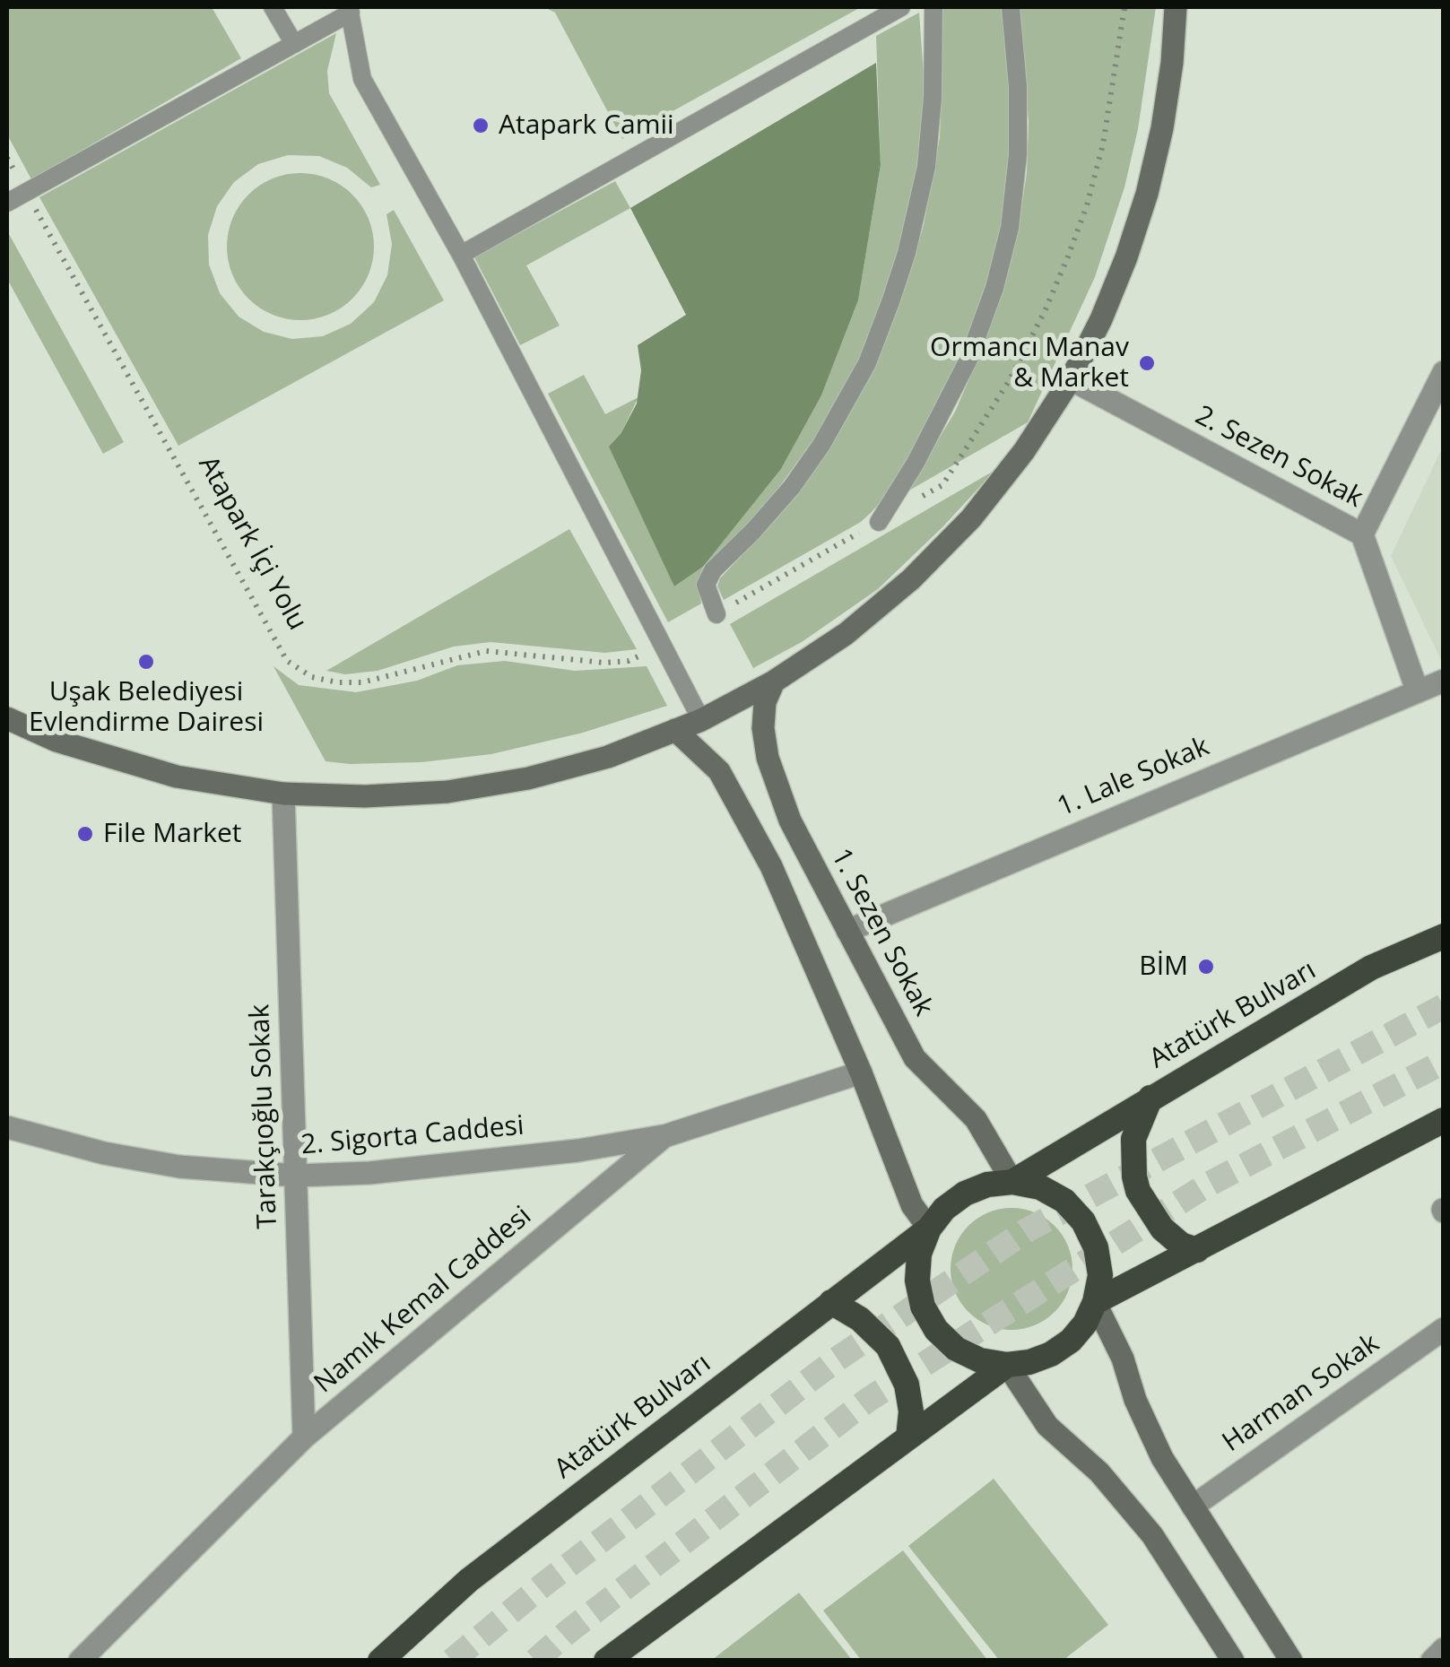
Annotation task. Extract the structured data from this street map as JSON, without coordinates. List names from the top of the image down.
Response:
{
  "streets": {
    "highway": ["Atatürk Bulvarı"],
    "main road": ["1. Sezen Sokak"],
    "street": [
      "2. Sezen Sokak",
      "1. Lale Sokak",
      "Tarakçıoğlu Sokak",
      "2. Sigorta Caddesi",
      "Namık Kemal Caddesi",
      "Harman Sokak"
    ],
    "path": ["Atapark İçi Yolu"]
  },
  "crossings": [
    ["2. Sezen Sokak", "1. Lale Sokak"],
    ["1. Lale Sokak", "1. Sezen Sokak"],
    ["1. Sezen Sokak", "Atatürk Bulvarı"],
    ["Tarakçıoğlu Sokak", "2. Sigorta Caddesi"],
    ["Tarakçıoğlu Sokak", "Namık Kemal Caddesi"],
    ["2. Sigorta Caddesi", "Namık Kemal Caddesi"]
  ],
  "places": [
    "Atapark Camii",
    "Ormancı Manav & Market",
    "Uşak Belediyesi Evlendirme Dairesi",
    "File Market",
    "BİM"
  ]
}
